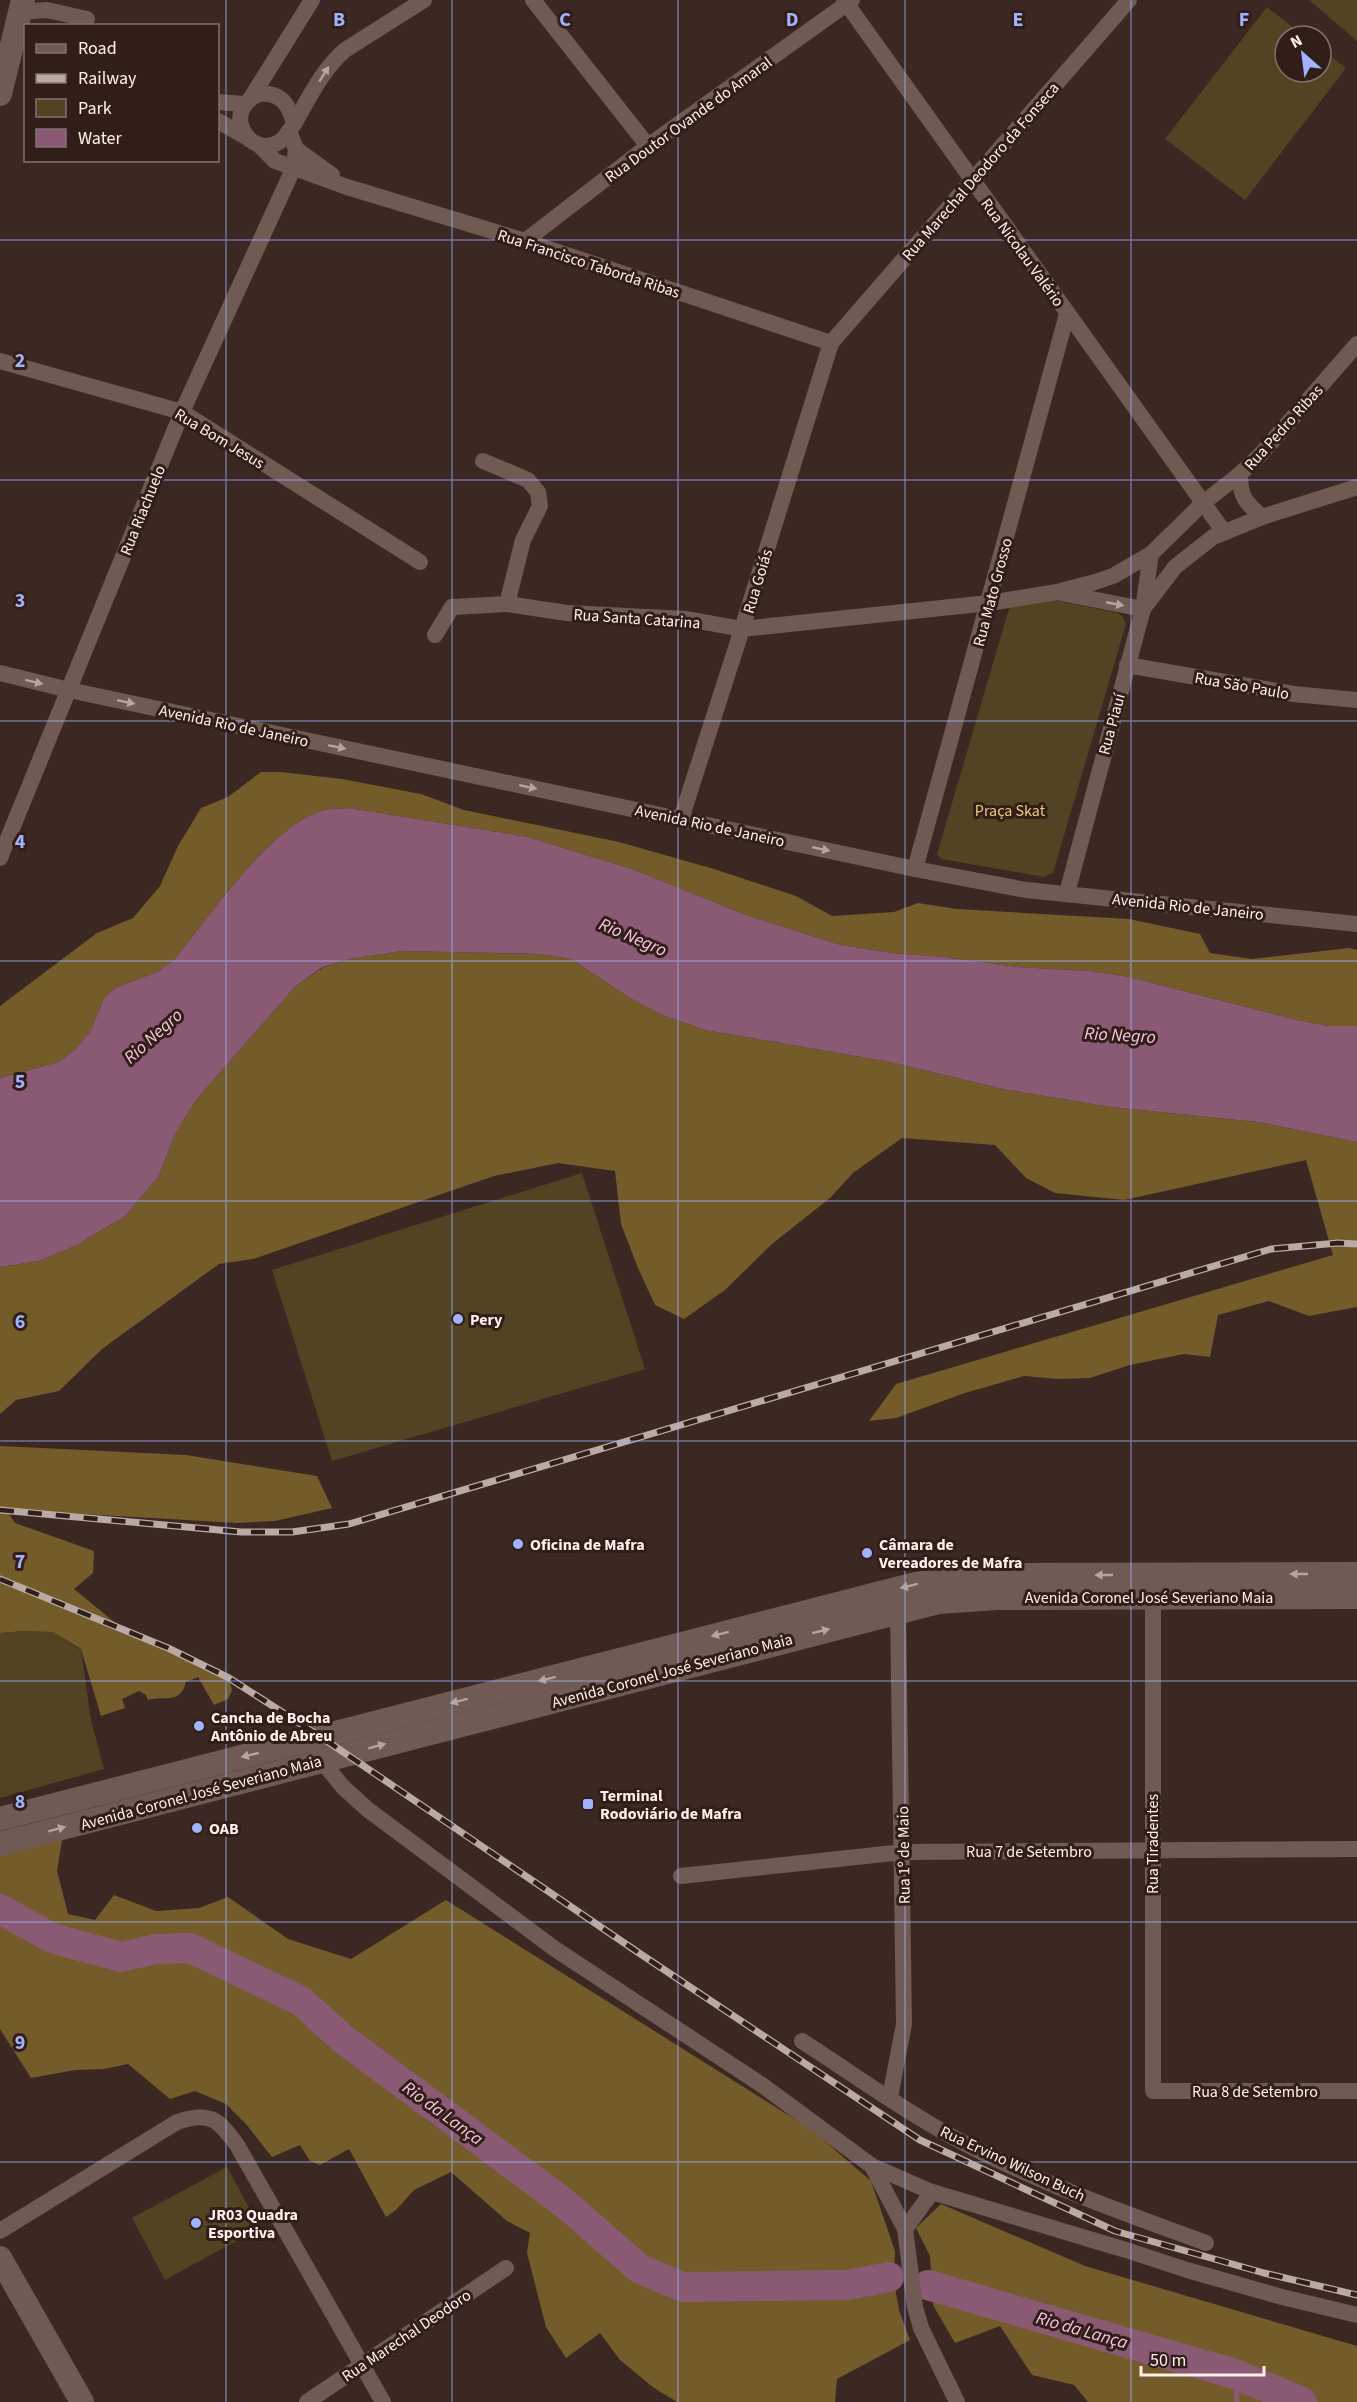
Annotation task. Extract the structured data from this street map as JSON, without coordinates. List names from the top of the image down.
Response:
{
  "streets": {
    "main road": ["Avenida Coronel José Severiano Maia"],
    "street": [
      "Rua Doutor Ovande do Amaral",
      "Rua Marechal Deodoro da Fonseca",
      "Rua Nicolau Valério",
      "Rua Francisco Taborda Ribas",
      "Rua Pedro Ribas",
      "Rua Bom Jesus",
      "Rua Riachuelo",
      "Rua Goiás",
      "Rua Mato Grosso",
      "Rua Santa Catarina",
      "Rua São Paulo",
      "Rua Piauí",
      "Avenida Rio de Janeiro",
      "Rua Tiradentes",
      "Rua 7 de Setembro",
      "Rua 1º de Maio",
      "Rua 8 de Setembro",
      "Rua Ervino Wilson Buch",
      "Rua Marechal Deodoro"
    ]
  },
  "crossings": [
    ["Rua Doutor Ovande do Amaral", "Rua Nicolau Valério"],
    ["Rua Doutor Ovande do Amaral", "Rua Francisco Taborda Ribas"],
    ["Rua Marechal Deodoro da Fonseca", "Rua Nicolau Valério"],
    ["Rua Marechal Deodoro da Fonseca", "Rua Francisco Taborda Ribas"],
    ["Rua Marechal Deodoro da Fonseca", "Rua Goiás"],
    ["Rua Nicolau Valério", "Rua Pedro Ribas"],
    ["Rua Nicolau Valério", "Rua Mato Grosso"],
    ["Rua Nicolau Valério", "Rua Santa Catarina"],
    ["Rua Francisco Taborda Ribas", "Rua Riachuelo"],
    ["Rua Francisco Taborda Ribas", "Rua Goiás"],
    ["Rua Pedro Ribas", "Rua Santa Catarina"],
    ["Rua Bom Jesus", "Rua Riachuelo"],
    ["Rua Riachuelo", "Avenida Rio de Janeiro"],
    ["Rua Goiás", "Rua Santa Catarina"],
    ["Rua Goiás", "Avenida Rio de Janeiro"],
    ["Rua Mato Grosso", "Rua Santa Catarina"],
    ["Rua Mato Grosso", "Avenida Rio de Janeiro"],
    ["Rua Santa Catarina", "Rua Piauí"],
    ["Rua São Paulo", "Rua Piauí"],
    ["Rua Piauí", "Avenida Rio de Janeiro"],
    ["Avenida Coronel José Severiano Maia", "Rua Tiradentes"],
    ["Avenida Coronel José Severiano Maia", "Rua 1º de Maio"],
    ["Rua Tiradentes", "Rua 7 de Setembro"],
    ["Rua Tiradentes", "Rua 8 de Setembro"],
    ["Rua 7 de Setembro", "Rua 1º de Maio"],
    ["Rua 1º de Maio", "Rua Ervino Wilson Buch"]
  ],
  "one_way": ["Avenida Rio de Janeiro"],
  "water": ["Rio Negro", "Rio da Lança"],
  "parks": ["Praça Skat"],
  "places": {
    "other": [
      "Pery",
      "Oficina de Mafra",
      "Câmara de Vereadores de Mafra",
      "Cancha de Bocha Antônio de Abreu",
      "OAB",
      "JR03 Quadra Esportiva"
    ],
    "transit": ["Terminal Rodoviário de Mafra"]
  },
  "legend": [
    "Road",
    "Railway",
    "Park",
    "Water"
  ],
  "scale_bar": "50 m",
  "north": "top left",
  "grid": {
    "columns": [
      "B",
      "C",
      "D",
      "E",
      "F"
    ],
    "rows": [
      "2",
      "3",
      "4",
      "5",
      "6",
      "7",
      "8",
      "9"
    ]
  }
}
